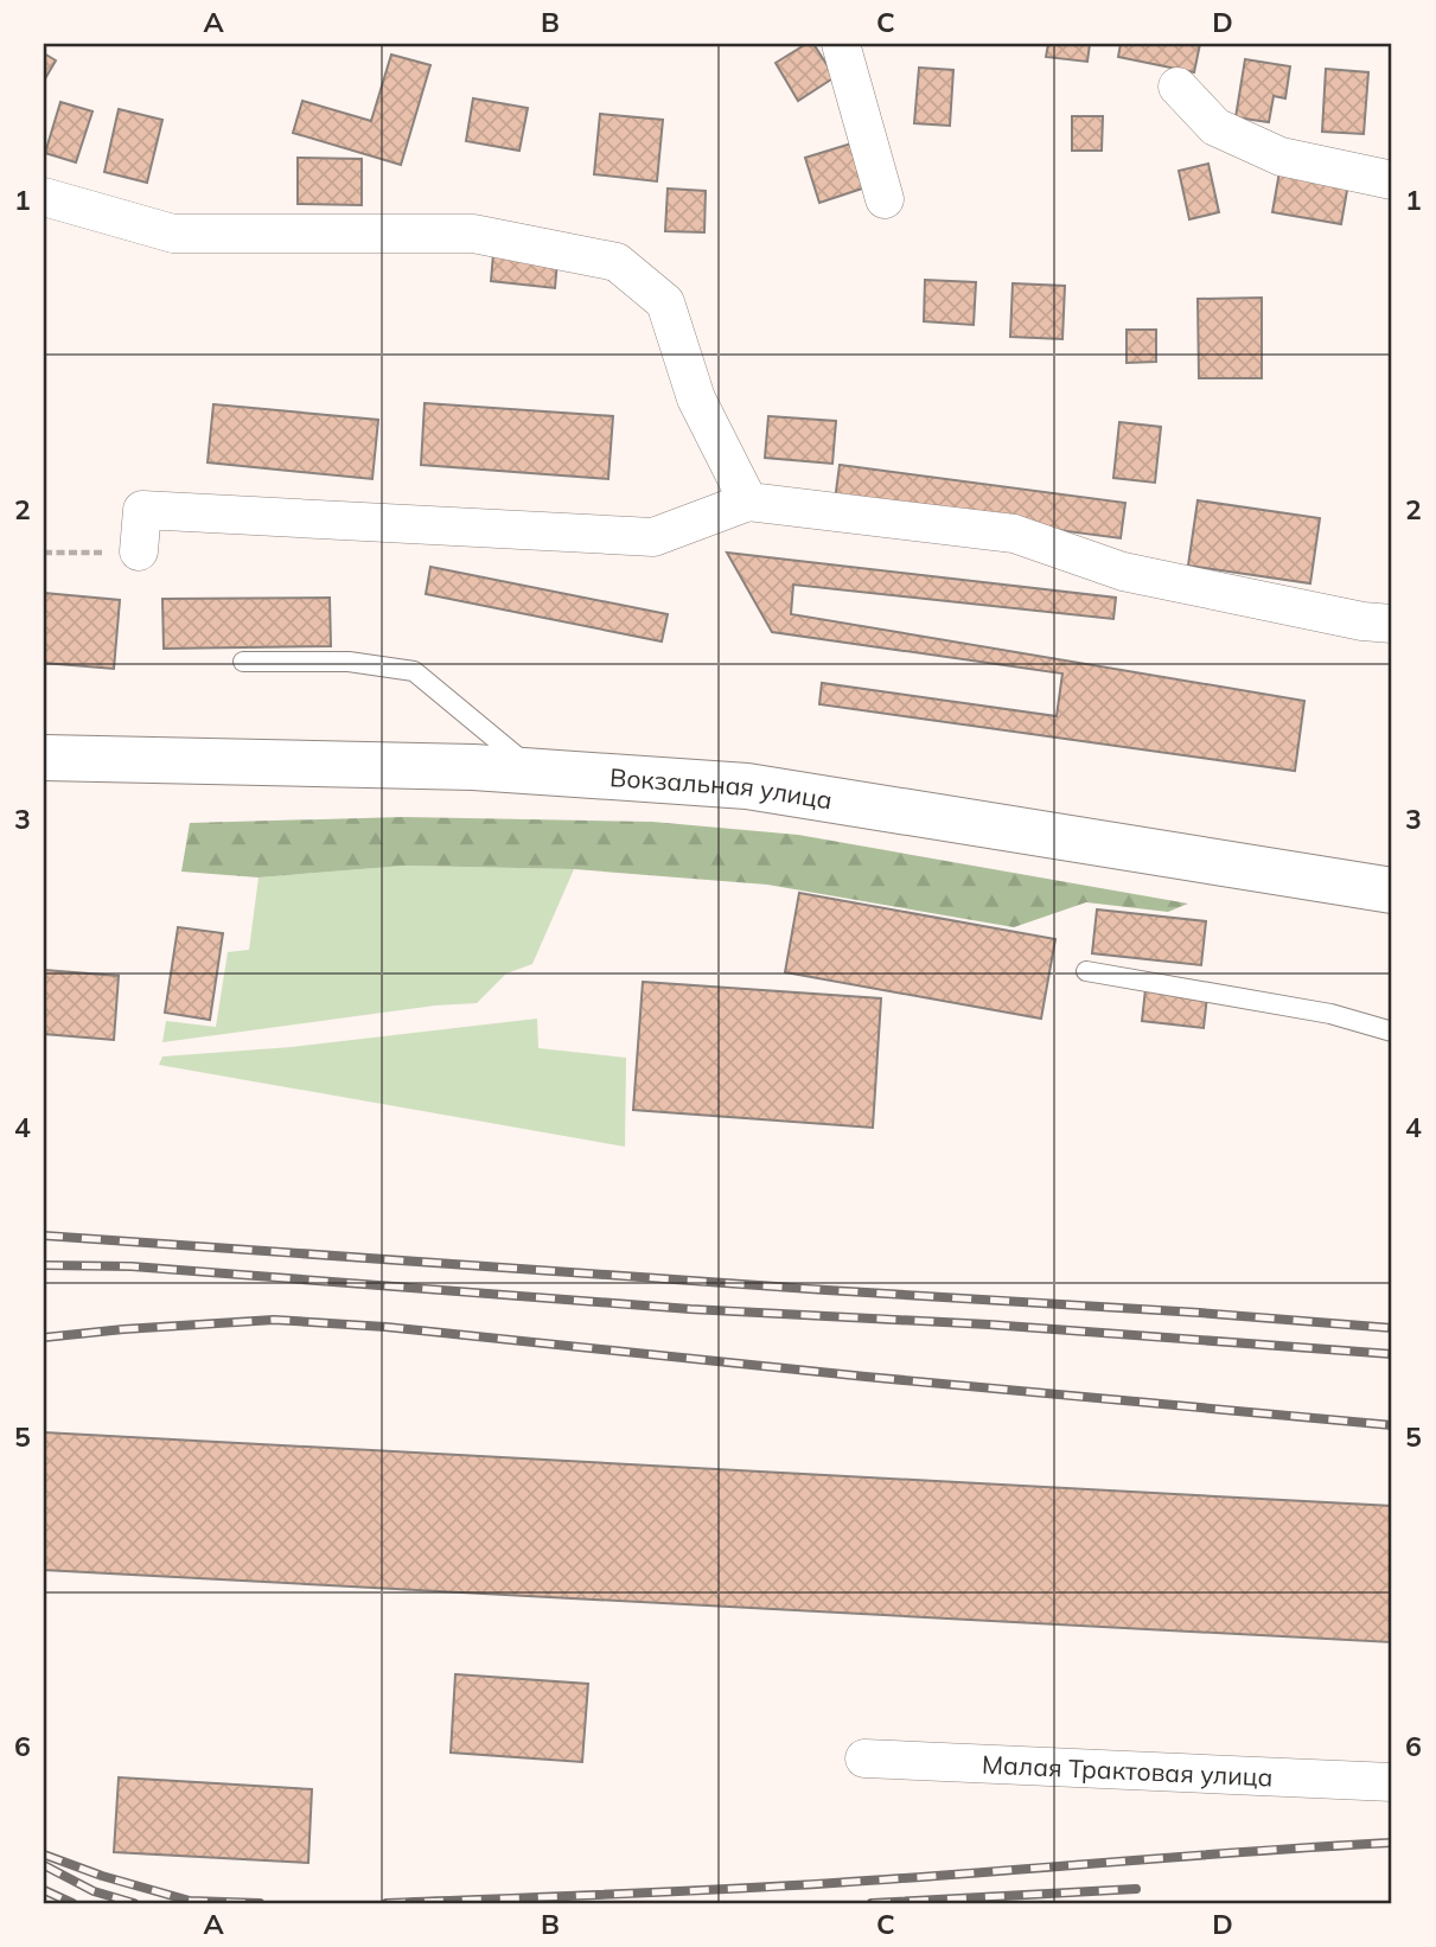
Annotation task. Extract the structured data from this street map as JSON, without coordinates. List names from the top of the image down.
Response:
{
  "streets": {
    "street": ["Вокзальная улица", "Малая Трактовая улица"]
  },
  "grid": {
    "columns": [
      "A",
      "B",
      "C",
      "D"
    ],
    "rows": [
      "1",
      "2",
      "3",
      "4",
      "5",
      "6"
    ]
  }
}
